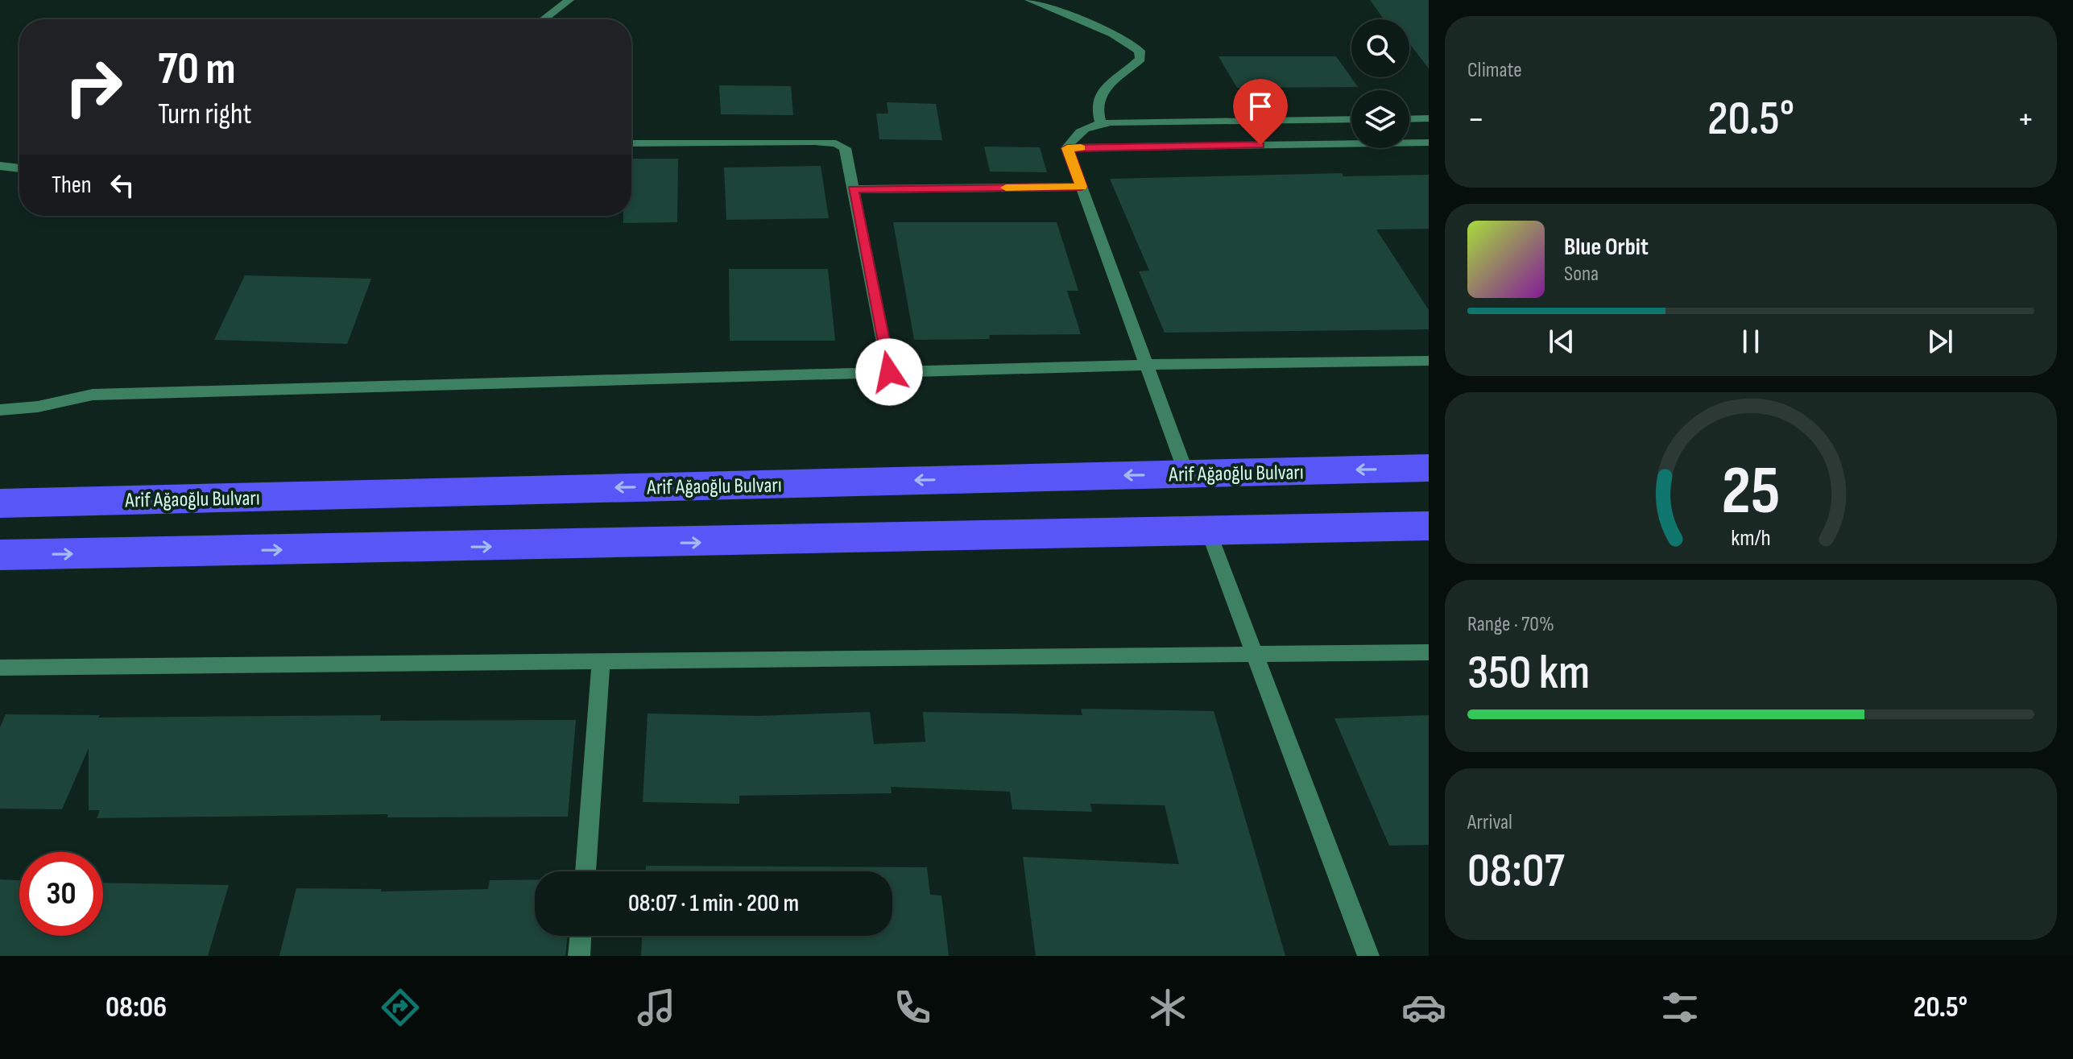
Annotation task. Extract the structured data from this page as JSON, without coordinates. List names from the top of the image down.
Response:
{
  "streets": {
    "highway": ["Arif Ağaoğlu Bulvarı"]
  },
  "page": {
    "tile": [
      "Climate",
      ["Range · 70%", "350 km"],
      ["Arrival", "08:07"]
    ],
    "turn": ["70 m", "Turn right"],
    "heat": ["−", "20.5°", "+"],
    "then": "Then",
    "song": ["Blue Orbit", "Sona"],
    "limit": "30",
    "trip": "08:07 · 1 min · 200 m",
    "tabs": ["08:06", "20.5°"],
    "gauge": ["25", "km/h"]
  }
}
